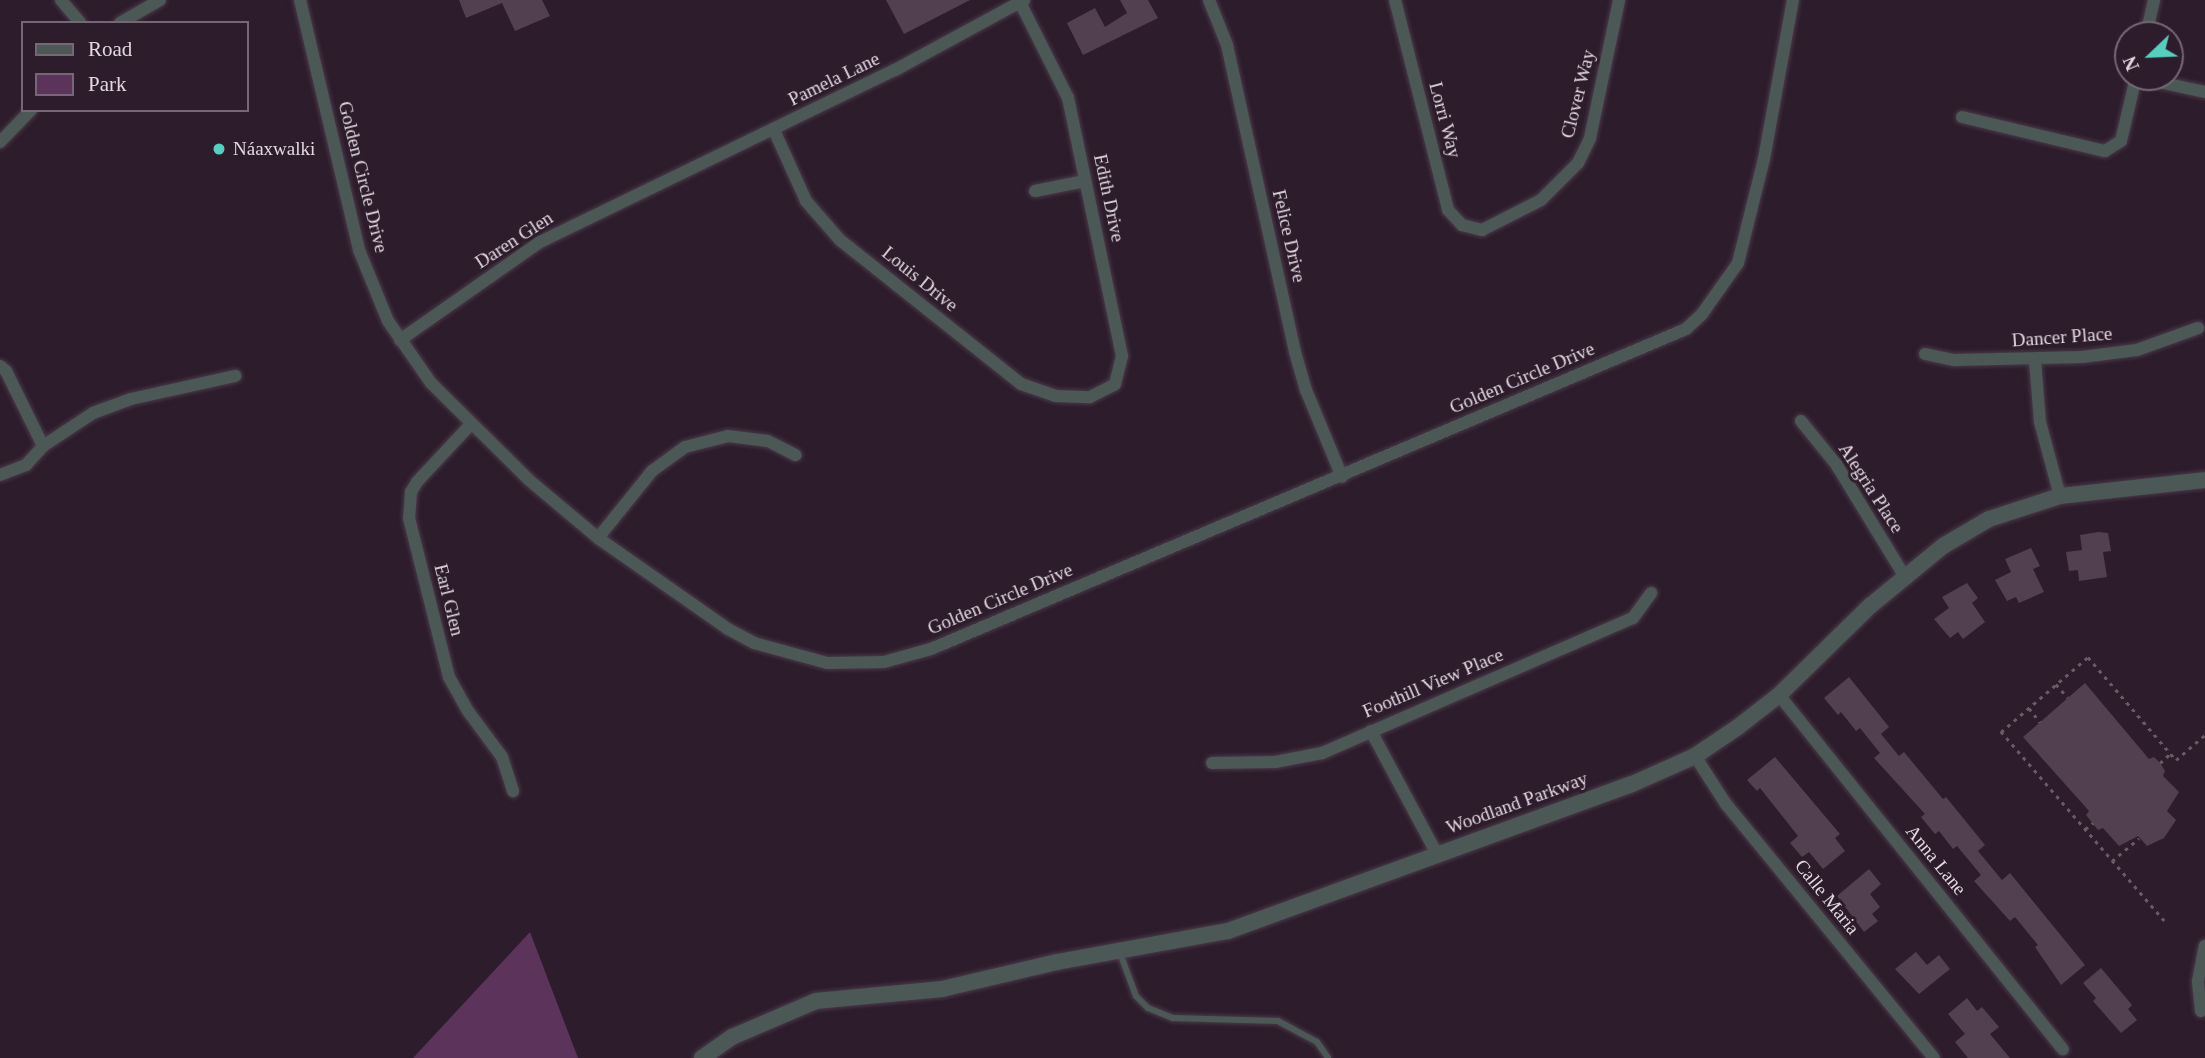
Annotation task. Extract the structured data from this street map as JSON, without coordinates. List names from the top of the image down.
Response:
{
  "streets": {
    "street": [
      "Pamela Lane",
      "Clover Way",
      "Lorri Way",
      "Golden Circle Drive",
      "Edith Drive",
      "Felice Drive",
      "Daren Glen",
      "Louis Drive",
      "Dancer Place",
      "Alegria Place",
      "Earl Glen",
      "Foothill View Place",
      "Woodland Parkway",
      "Anna Lane",
      "Calle Maria"
    ]
  },
  "crossings": [
    ["Pamela Lane", "Edith Drive"],
    ["Pamela Lane", "Daren Glen"],
    ["Pamela Lane", "Louis Drive"],
    ["Clover Way", "Lorri Way"],
    ["Golden Circle Drive", "Felice Drive"],
    ["Golden Circle Drive", "Daren Glen"],
    ["Golden Circle Drive", "Earl Glen"],
    ["Edith Drive", "Louis Drive"],
    ["Alegria Place", "Woodland Parkway"],
    ["Woodland Parkway", "Anna Lane"],
    ["Woodland Parkway", "Calle Maria"]
  ],
  "places": ["Náaxwalki"],
  "legend": ["Road", "Park"],
  "north": "bottom left"
}
